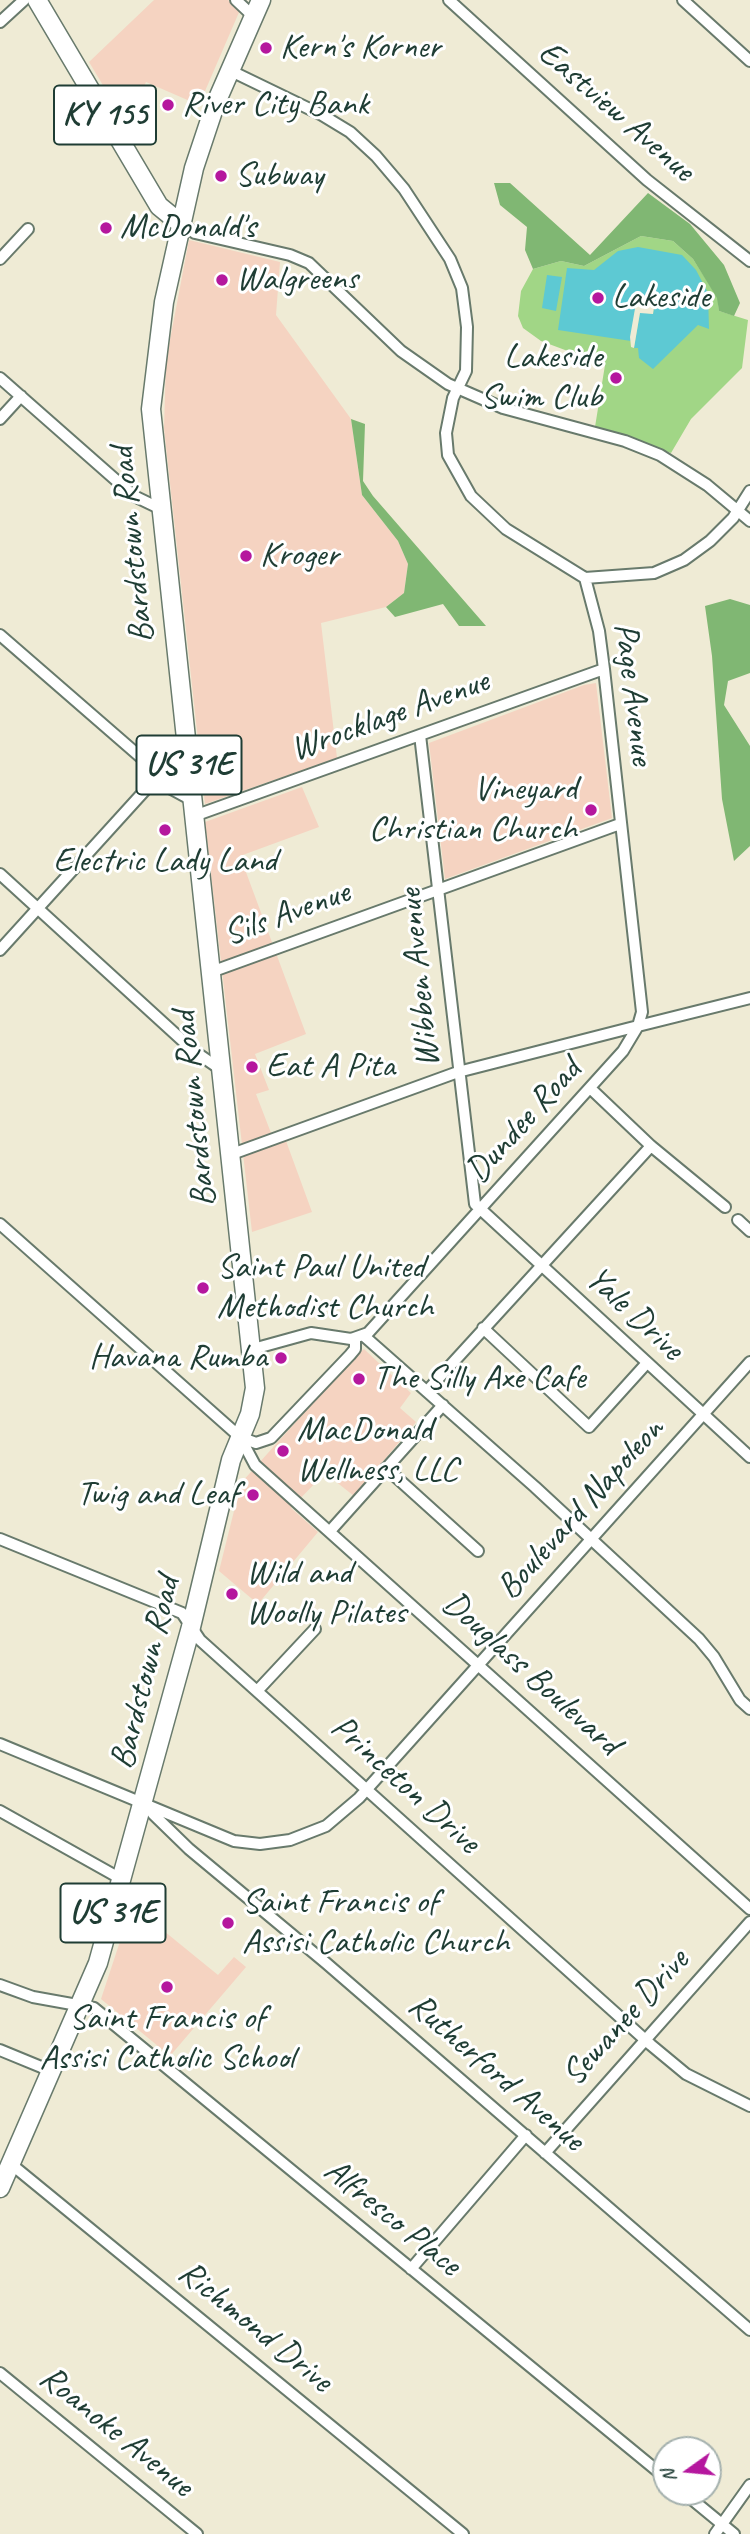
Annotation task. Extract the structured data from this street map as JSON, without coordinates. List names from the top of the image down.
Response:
{
  "streets": {
    "main road": ["KY 155", "Bardstown Road", "US 31E"],
    "street": [
      "Eastview Avenue",
      "Page Avenue",
      "Wrocklage Avenue",
      "Sils Avenue",
      "Wibben Avenue",
      "Dundee Road",
      "Yale Drive",
      "Boulevard Napoleon",
      "Douglass Boulevard",
      "Princeton Drive",
      "Sewanee Drive",
      "Rutherford Avenue",
      "Alfresco Place",
      "Richmond Drive",
      "Roanoke Avenue"
    ]
  },
  "crossings": [
    ["KY 155", "Bardstown Road"],
    ["Bardstown Road", "Wrocklage Avenue"],
    ["Bardstown Road", "Sils Avenue"],
    ["Bardstown Road", "Dundee Road"],
    ["Bardstown Road", "Boulevard Napoleon"],
    ["Bardstown Road", "Douglass Boulevard"],
    ["Bardstown Road", "Princeton Drive"],
    ["Bardstown Road", "Rutherford Avenue"],
    ["Bardstown Road", "Alfresco Place"],
    ["Bardstown Road", "Richmond Drive"],
    ["Page Avenue", "Wrocklage Avenue"],
    ["Page Avenue", "Sils Avenue"],
    ["Page Avenue", "Dundee Road"],
    ["Wrocklage Avenue", "Wibben Avenue"],
    ["Sils Avenue", "Wibben Avenue"],
    ["Wibben Avenue", "Dundee Road"],
    ["Wibben Avenue", "Yale Drive"],
    ["Dundee Road", "Yale Drive"],
    ["Dundee Road", "Douglass Boulevard"],
    ["Yale Drive", "Boulevard Napoleon"],
    ["Boulevard Napoleon", "Douglass Boulevard"],
    ["Boulevard Napoleon", "Princeton Drive"],
    ["Boulevard Napoleon", "Rutherford Avenue"],
    ["Princeton Drive", "Sewanee Drive"],
    ["Sewanee Drive", "Rutherford Avenue"]
  ],
  "places": [
    "Kern's Korner",
    "River City Bank",
    "Subway",
    "McDonald's",
    "Walgreens",
    "Lakeside",
    "Lakeside Swim Club",
    "Kroger",
    "Vineyard Christian Church",
    "Electric Lady Land",
    "Eat A Pita",
    "Saint Paul United Methodist Church",
    "Havana Rumba",
    "The Silly Axe Cafe",
    "MacDonald Wellness, LLC",
    "Twig and Leaf",
    "Wild and Woolly Pilates",
    "Saint Francis of Assisi Catholic Church",
    "Saint Francis of Assisi Catholic School"
  ],
  "north": "left"
}
